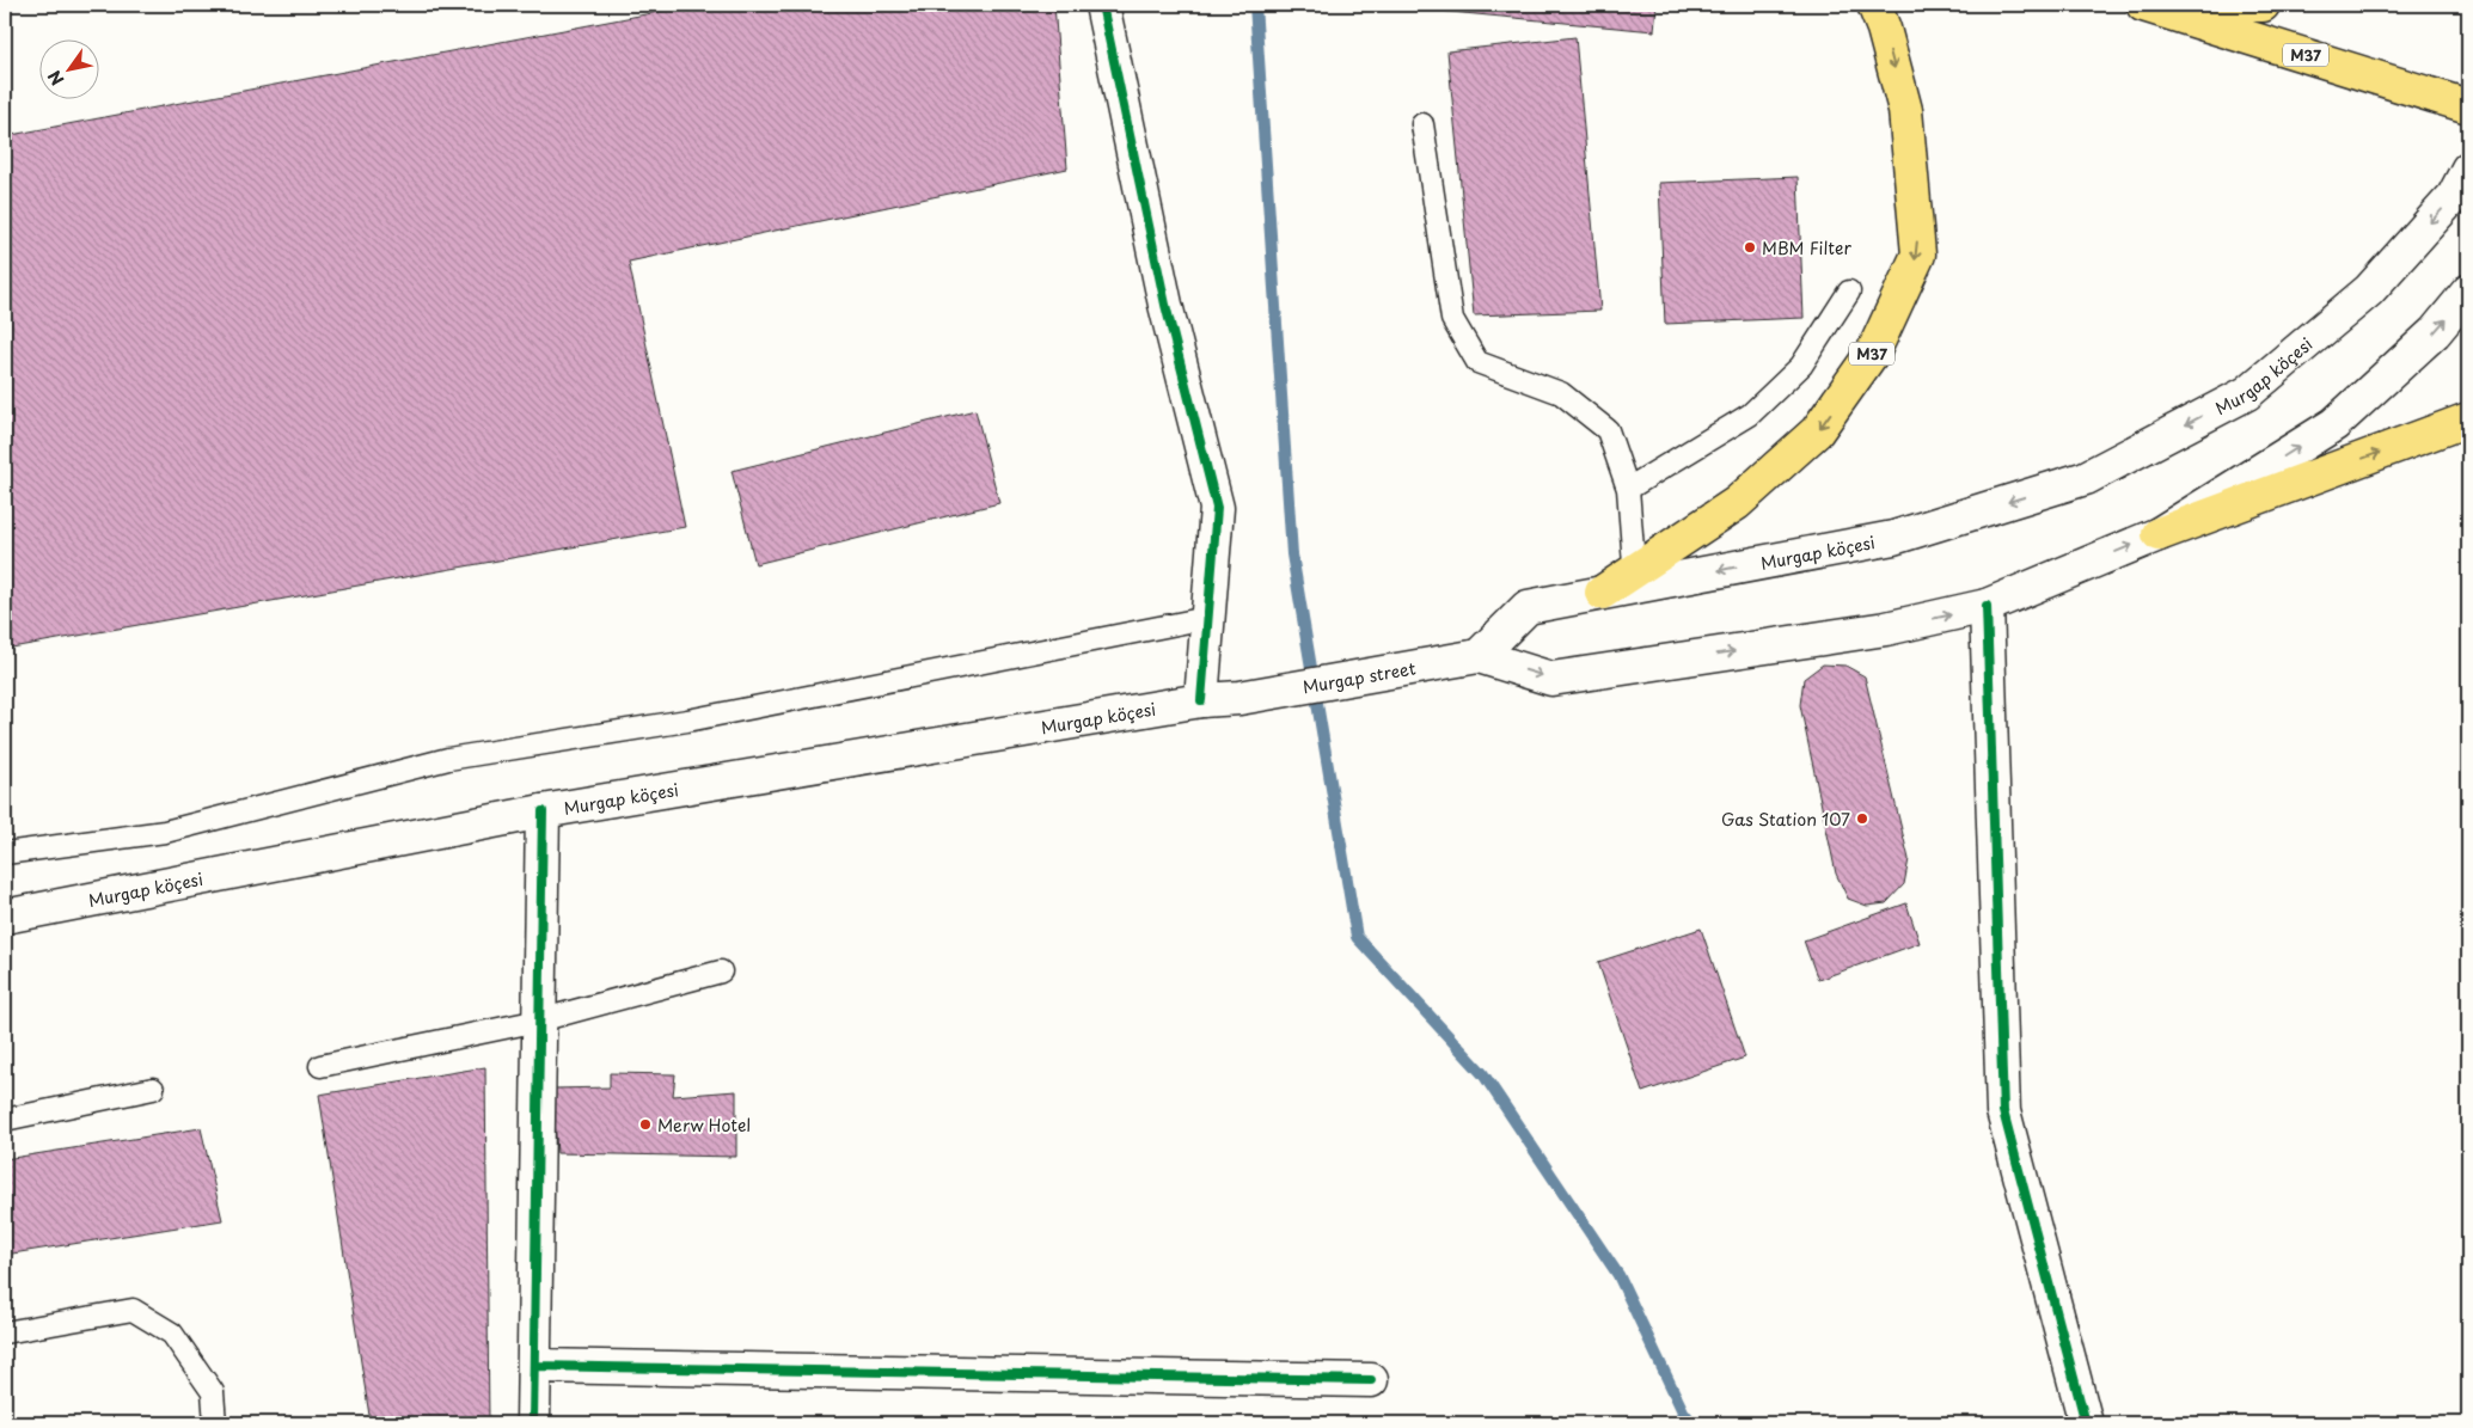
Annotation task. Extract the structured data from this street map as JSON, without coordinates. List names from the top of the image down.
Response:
{
  "streets": {
    "highway": ["M37"],
    "main road": ["Murgap köçesi", "Murgap street"]
  },
  "crossings": [
    ["M37", "Murgap köçesi"],
    ["Murgap köçesi", "Murgap street"]
  ],
  "places": ["MBM Filter", "Gas Station 107", "Merw Hotel"],
  "north": "bottom left"
}
